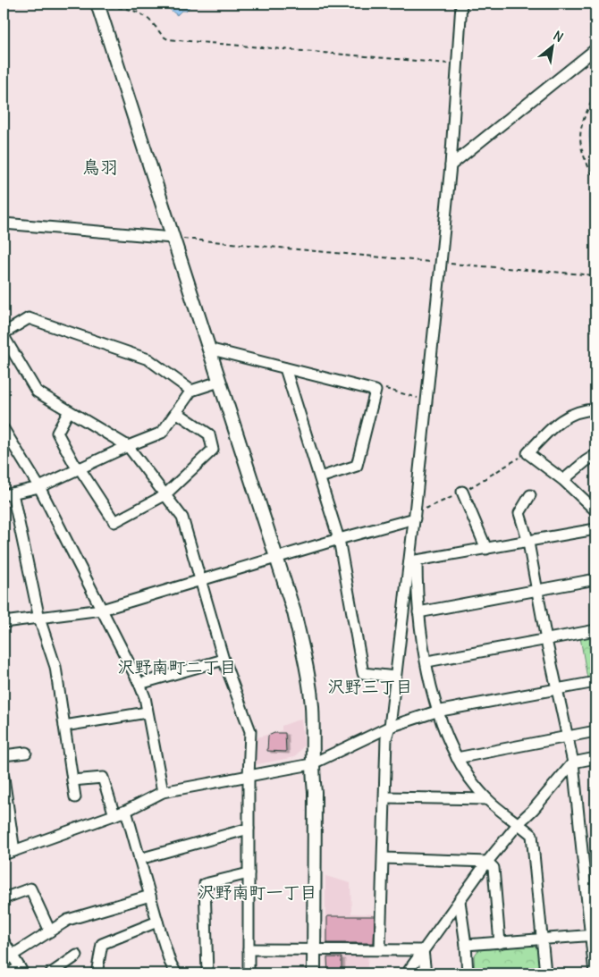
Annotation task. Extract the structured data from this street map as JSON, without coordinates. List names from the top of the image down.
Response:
{
  "districts": [
    "鳥羽",
    "沢野南町二丁目",
    "沢野三丁目",
    "沢野南町一丁目"
  ],
  "north": "top right"
}
